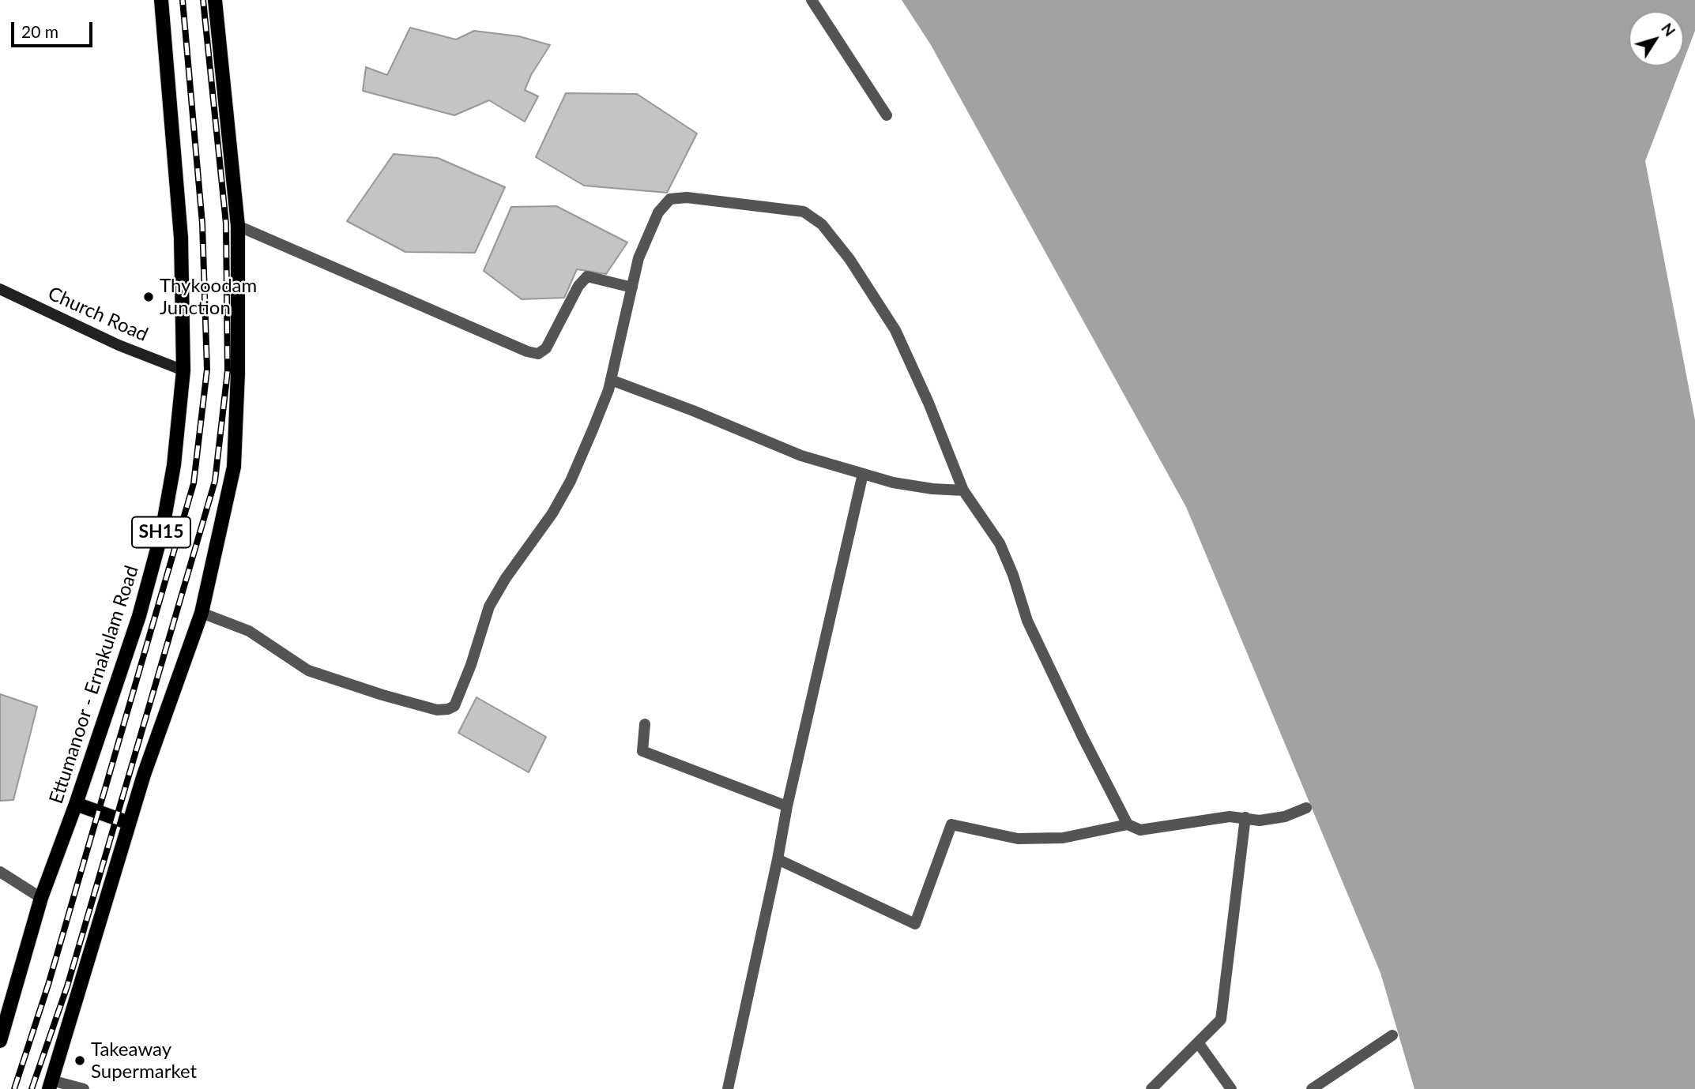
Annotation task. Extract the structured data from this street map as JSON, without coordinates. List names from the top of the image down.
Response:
{
  "streets": {
    "main road": ["SH15", "Ettumanoor - Ernakulam Road"],
    "street": ["Church Road"]
  },
  "crossings": [
    ["Church Road", "Ettumanoor - Ernakulam Road"]
  ],
  "places": ["Thykoodam Junction", "Takeaway Supermarket"],
  "scale_bar": "20 m",
  "north": "top right"
}
